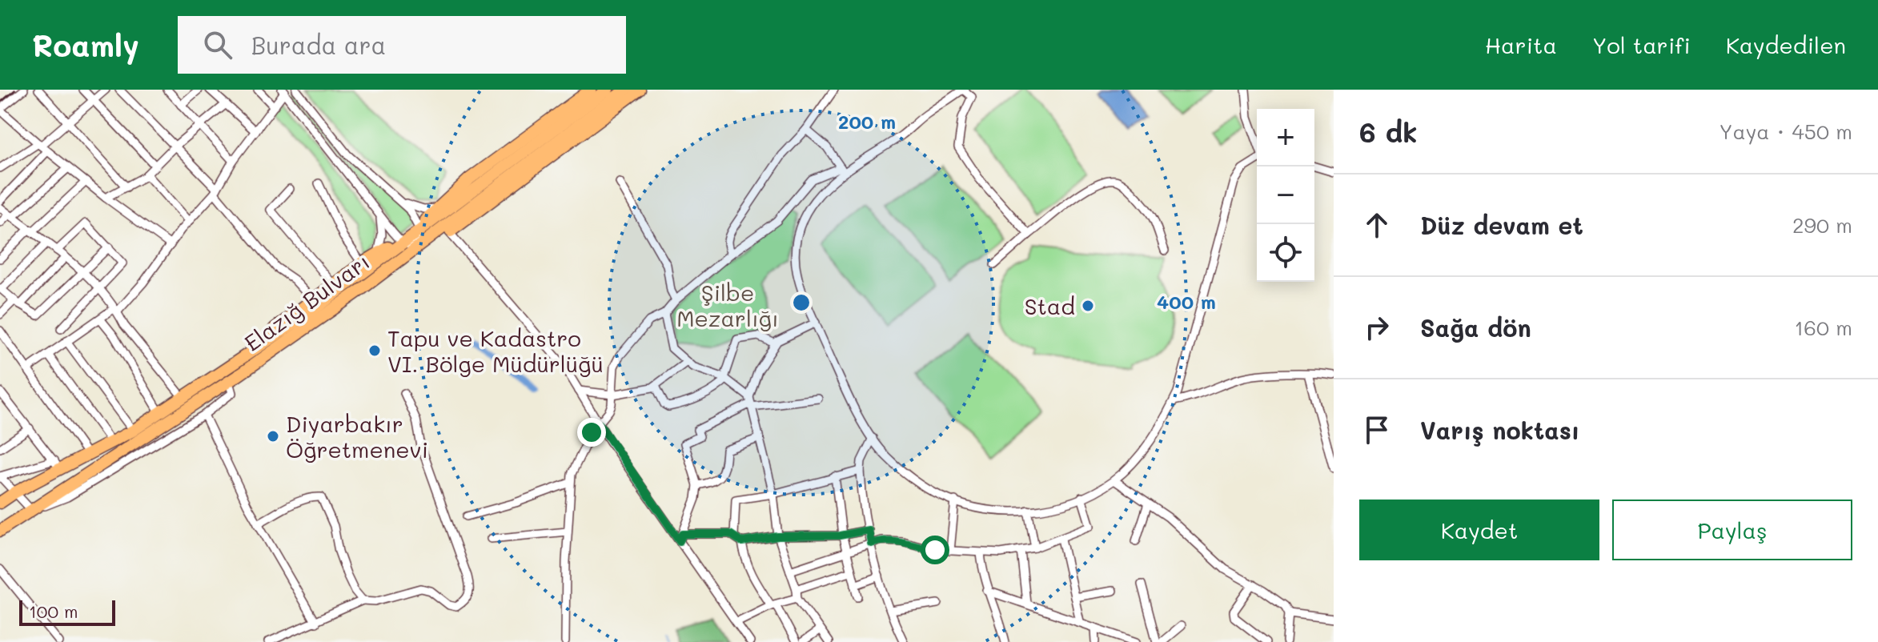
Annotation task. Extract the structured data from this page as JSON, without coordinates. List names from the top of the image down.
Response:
{
  "streets": {
    "highway": ["Elazığ Bulvarı"]
  },
  "parks": ["Şilbe Mezarlığı"],
  "places": ["Stad", "Tapu ve Kadastro VI. Bölge Müdürlüğü", "Diyarbakır Öğretmenevi"],
  "scale_bar": "100 m",
  "page": {
    "header": "Roamly",
    "search": "Burada ara",
    "nav": ["Harita", "Yol tarifi", "Kaydedilen"],
    "heading": ["6 dk", "Yaya · 450 m"],
    "map_buttons": ["+", "−"],
    "list": [
      ["Düz devam et", "290 m"],
      ["Sağa dön", "160 m"],
      "Varış noktası"
    ],
    "buttons": ["Kaydet", "Paylaş"],
    "scale": "100 m"
  },
  "rings": ["200 m", "400 m"]
}
